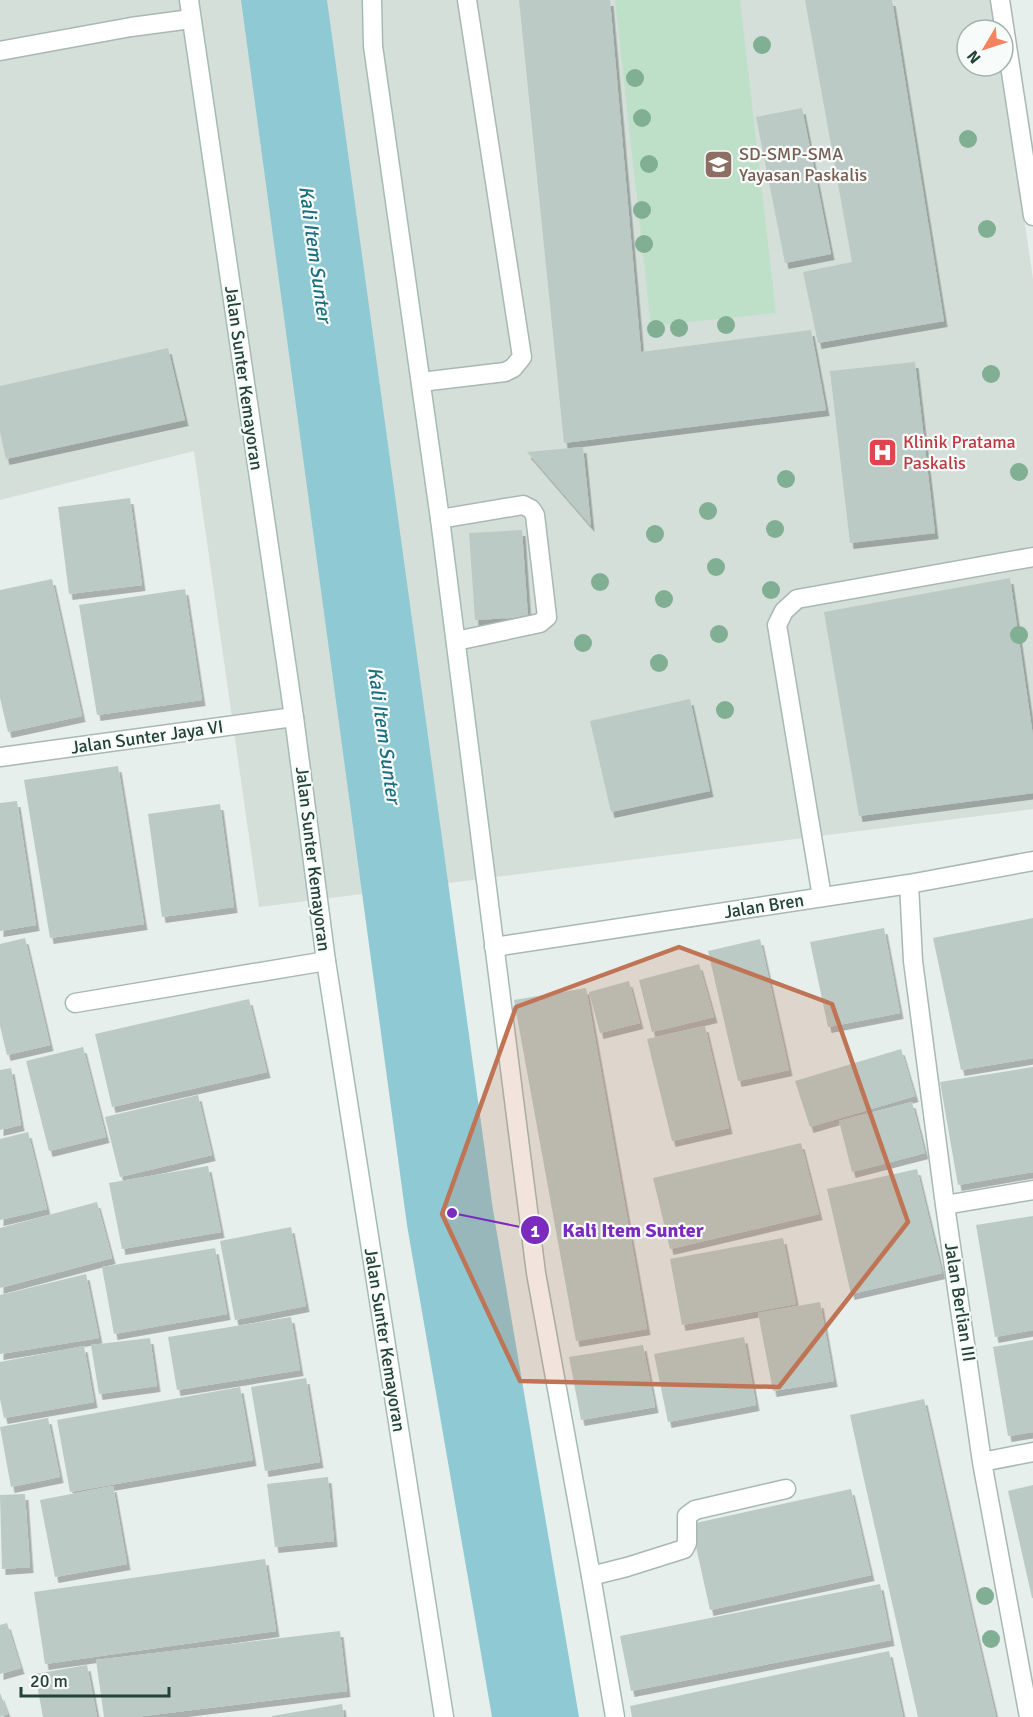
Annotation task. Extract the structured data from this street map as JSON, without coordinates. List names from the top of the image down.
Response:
{
  "streets": {
    "main road": [
      "Jalan Sunter Kemayoran",
      "Jalan Sunter Jaya VI",
      "Jalan Bren",
      "Jalan Berlian III"
    ]
  },
  "crossings": [
    ["Jalan Sunter Kemayoran", "Jalan Sunter Jaya VI"],
    ["Jalan Bren", "Jalan Berlian III"]
  ],
  "water": ["Kali Item Sunter"],
  "places": {
    "school or university": ["SD-SMP-SMA Yayasan Paskalis"],
    "hospital": ["Klinik Pratama Paskalis"],
    "other": ["Kali Item Sunter"]
  },
  "scale_bar": "20 m",
  "north": "bottom left"
}
